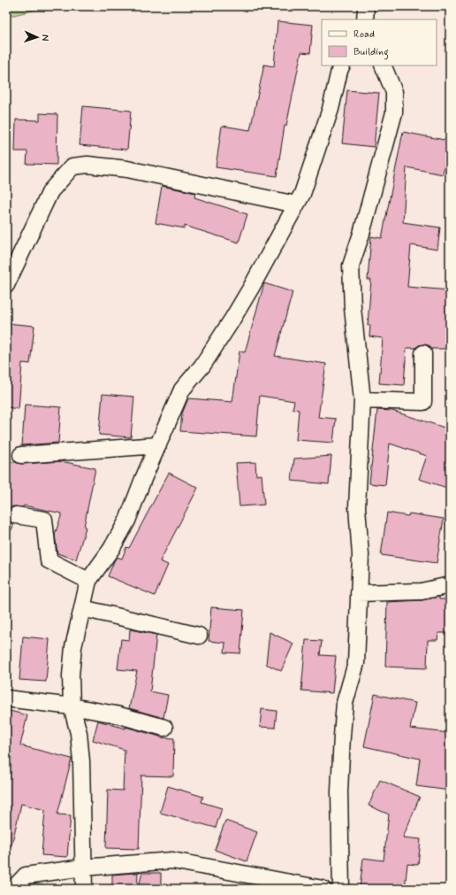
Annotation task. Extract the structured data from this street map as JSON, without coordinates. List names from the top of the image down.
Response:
{
  "legend": ["Road", "Building"],
  "north": "right"
}
